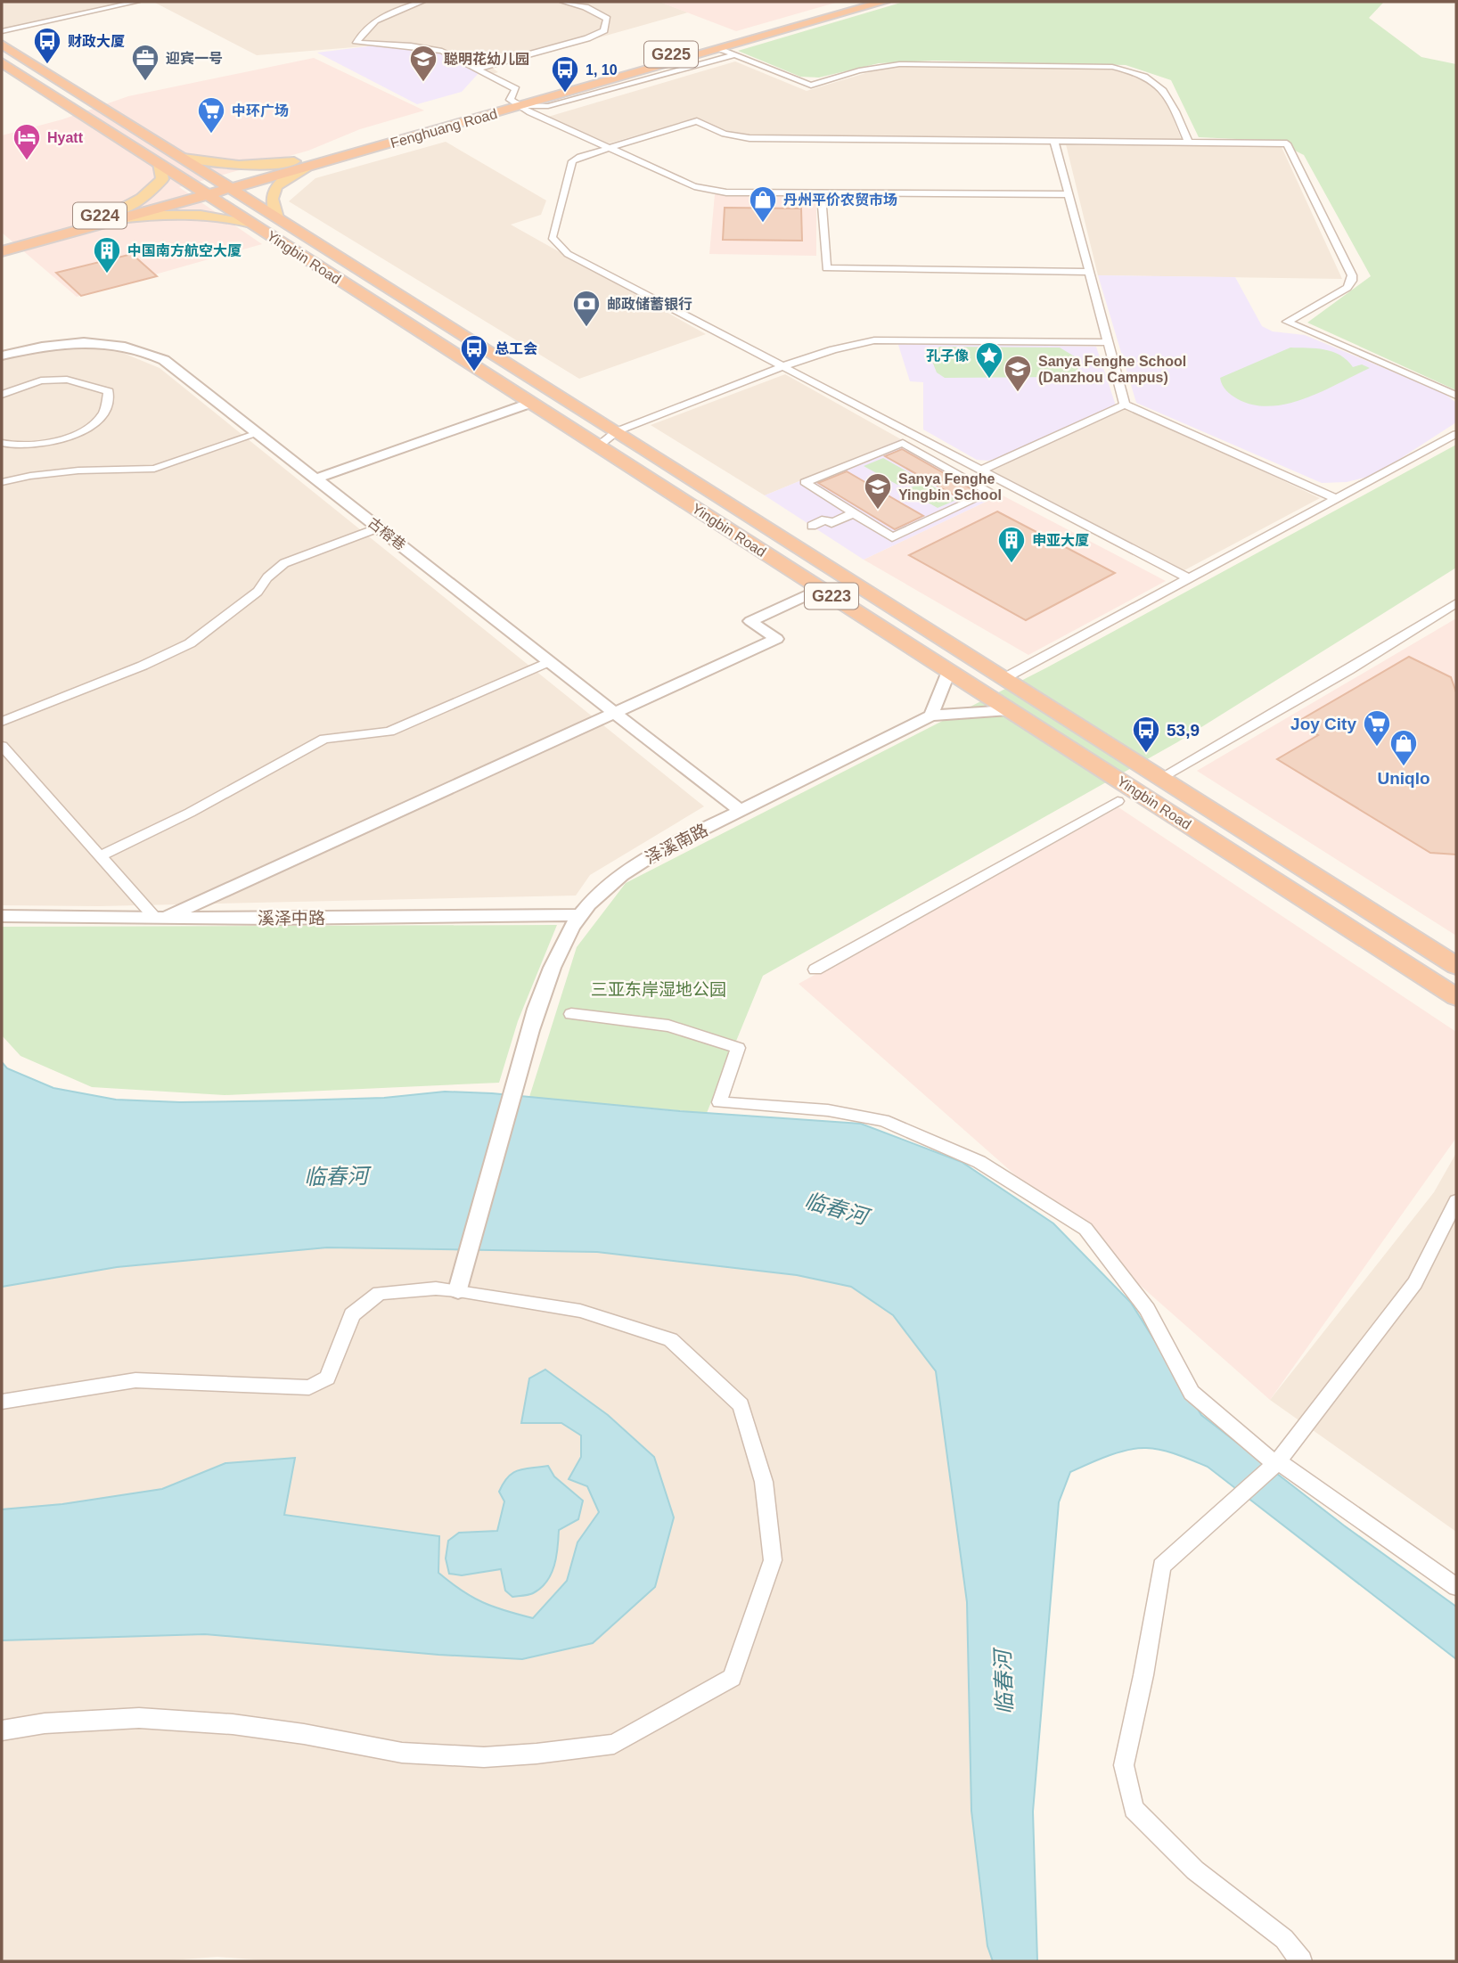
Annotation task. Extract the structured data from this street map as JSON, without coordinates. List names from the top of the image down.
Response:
{
  "streets": {
    "highway": [
      "G225",
      "Fenghuang Road",
      "G224",
      "Yingbin Road",
      "G223"
    ],
    "street": ["古榕巷", "泽溪南路", "溪泽中路"]
  },
  "crossings": [
    ["Fenghuang Road", "Yingbin Road"],
    ["Yingbin Road", "泽溪南路"],
    ["古榕巷", "泽溪南路"],
    ["泽溪南路", "溪泽中路"]
  ],
  "water": ["临春河"],
  "parks": ["三亚东岸湿地公园"],
  "places": {
    "bus stop": [
      "财政大厦",
      "1, 10",
      "总工会",
      "53,9"
    ],
    "office": ["迎宾一号"],
    "school or university": ["聪明花幼儿园", "Sanya Fenghe School (Danzhou Campus)", "Sanya Fenghe Yingbin School"],
    "supermarket": ["中环广场", "Joy City"],
    "hotel": ["Hyatt"],
    "shop": ["丹州平价农贸市场", "Uniqlo"],
    "building": ["中国南方航空大厦", "申亚大厦"],
    "bank": ["邮政储蓄银行"],
    "place": ["孔子像"]
  }
}
